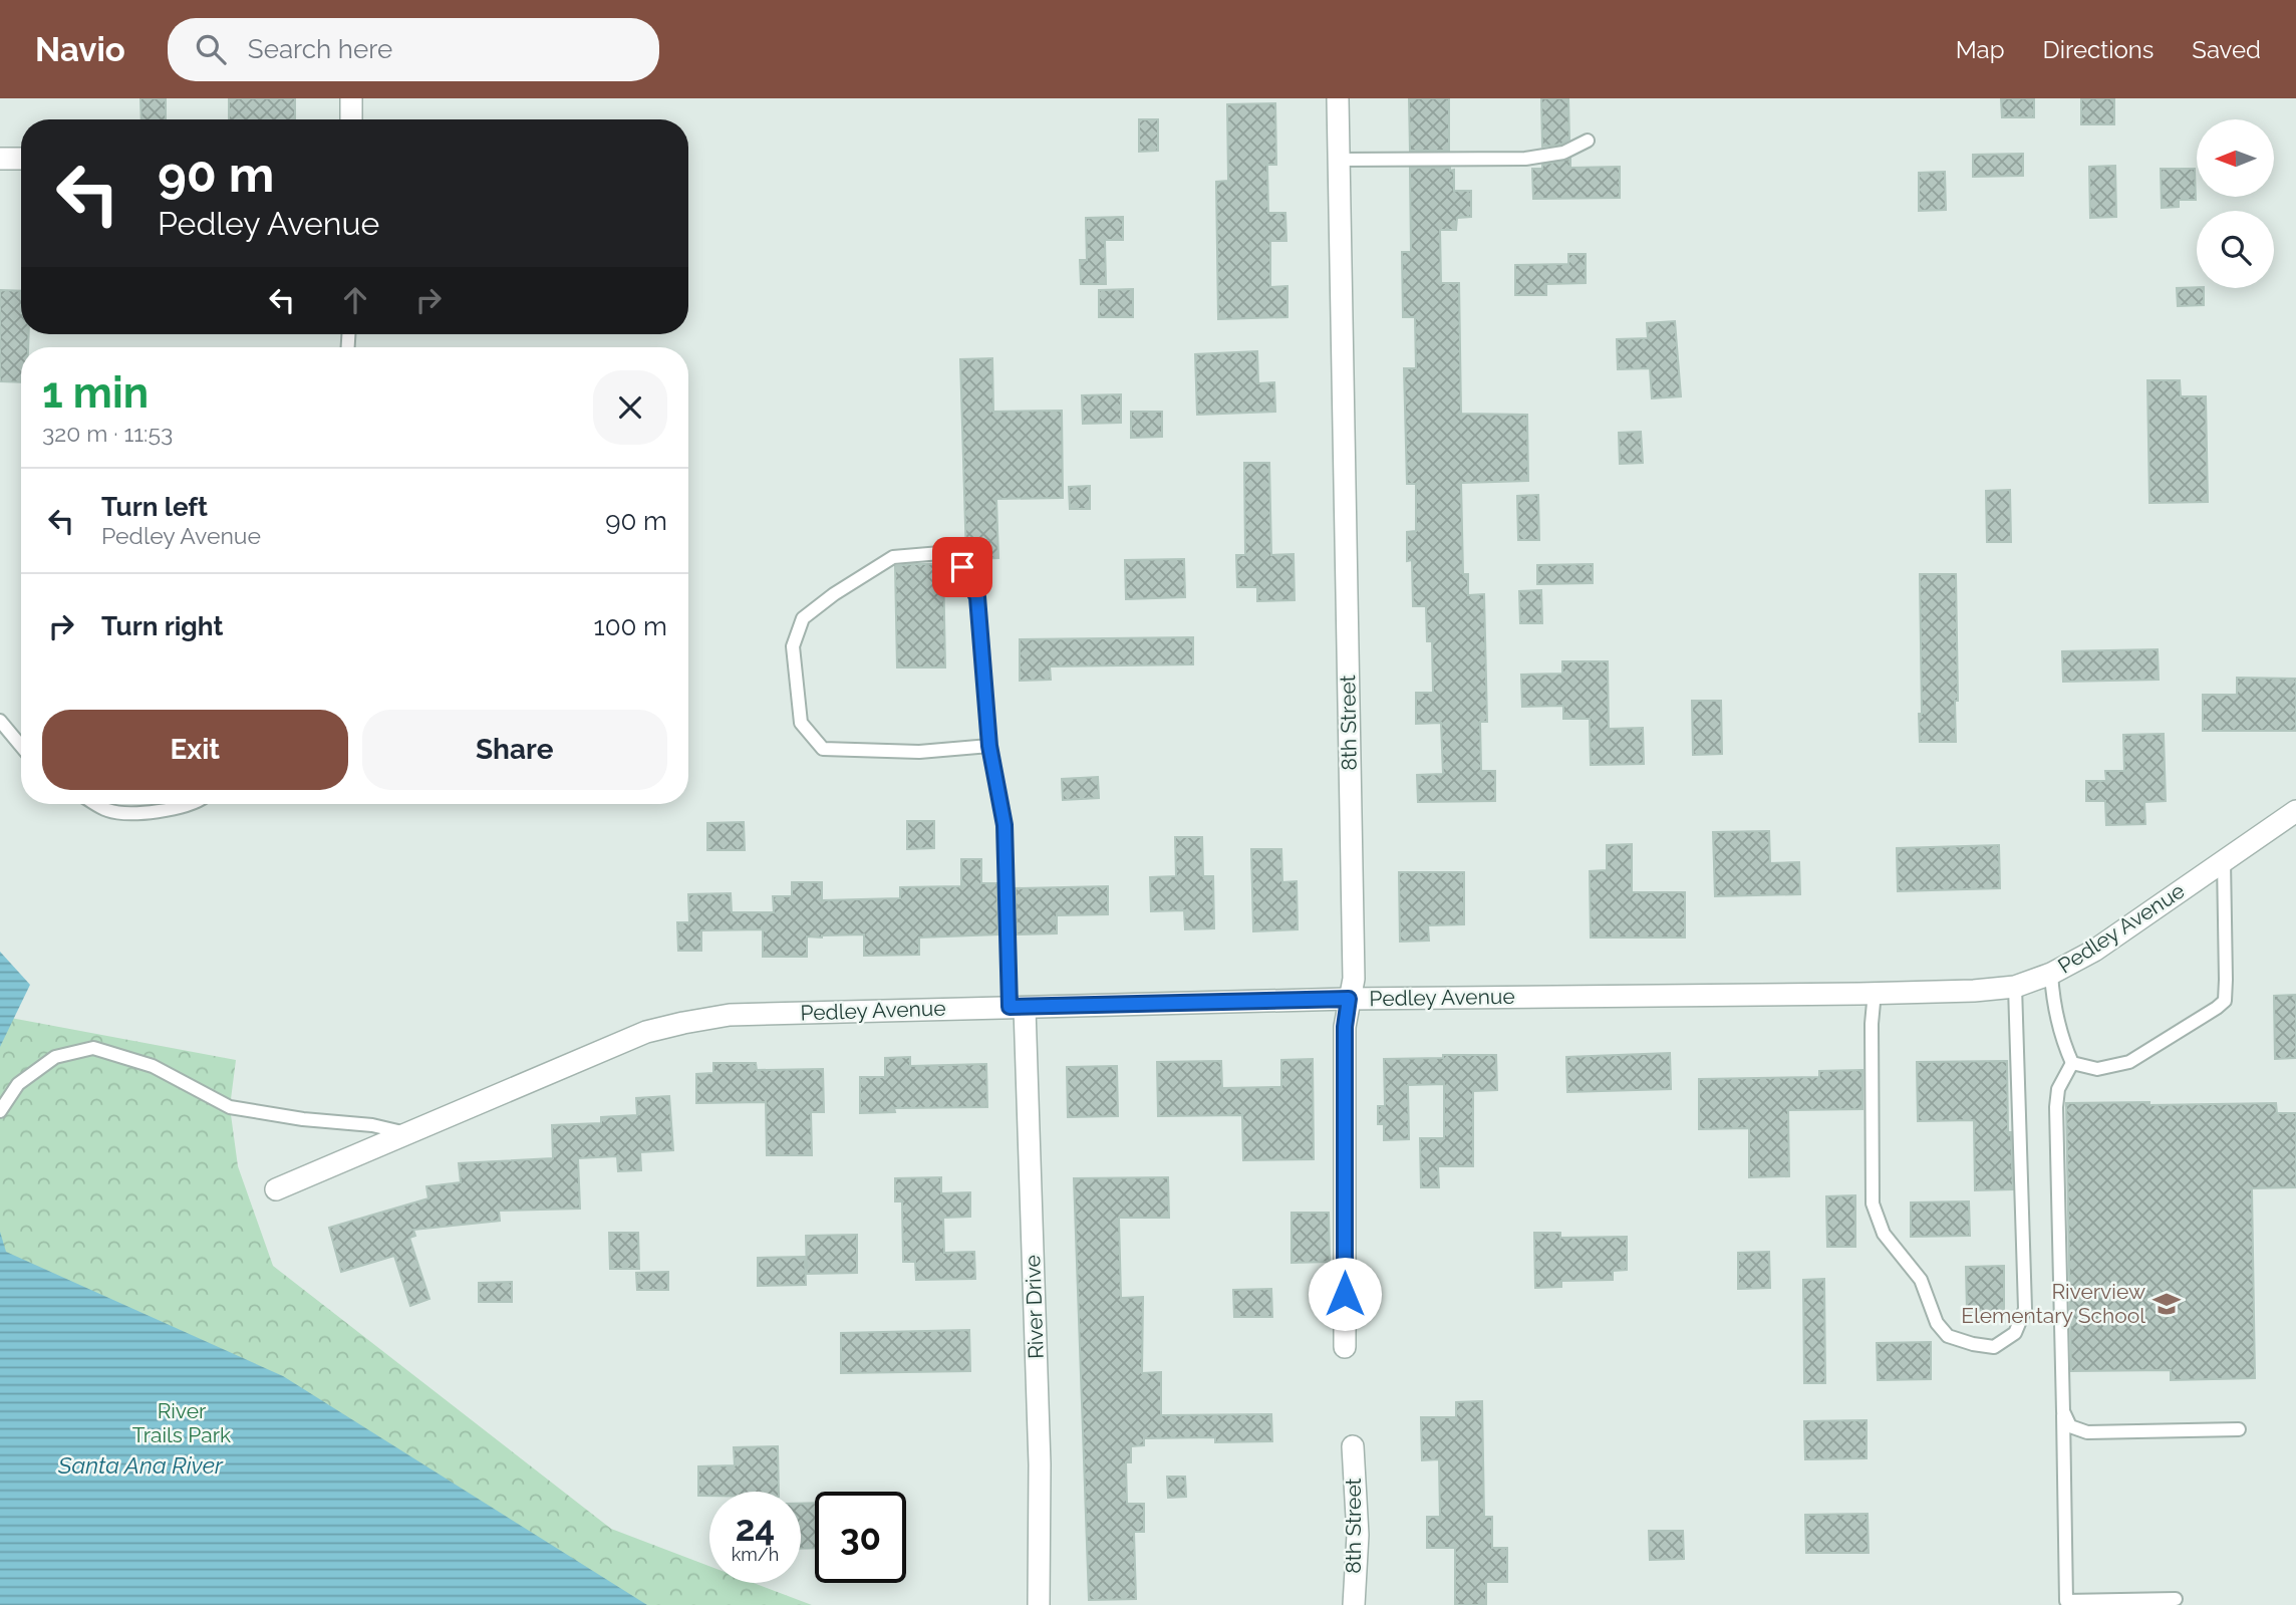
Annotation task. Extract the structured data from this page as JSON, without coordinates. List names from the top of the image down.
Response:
{
  "streets": {
    "street": ["8th Street", "Pedley Avenue", "River Drive"]
  },
  "crossings": [
    ["8th Street", "Pedley Avenue"],
    ["Pedley Avenue", "River Drive"]
  ],
  "water": ["Santa Ana River"],
  "parks": ["River Trails Park"],
  "places": {
    "school or university": ["Riverview Elementary School"]
  },
  "north": "left",
  "page": {
    "header": "Navio",
    "search": "Search here",
    "nav": ["Map", "Directions", "Saved"],
    "turn": ["90 m", "Pedley Avenue"],
    "heading": ["1 min", "320 m · 11:53"],
    "list": [
      {
        "name": "Turn left",
        "note": "Pedley Avenue",
        "value": "90 m"
      },
      {
        "name": "Turn right",
        "value": "100 m"
      }
    ],
    "buttons": ["Exit", "Share"],
    "speed": "24 km/h",
    "limit": "30"
  }
}
